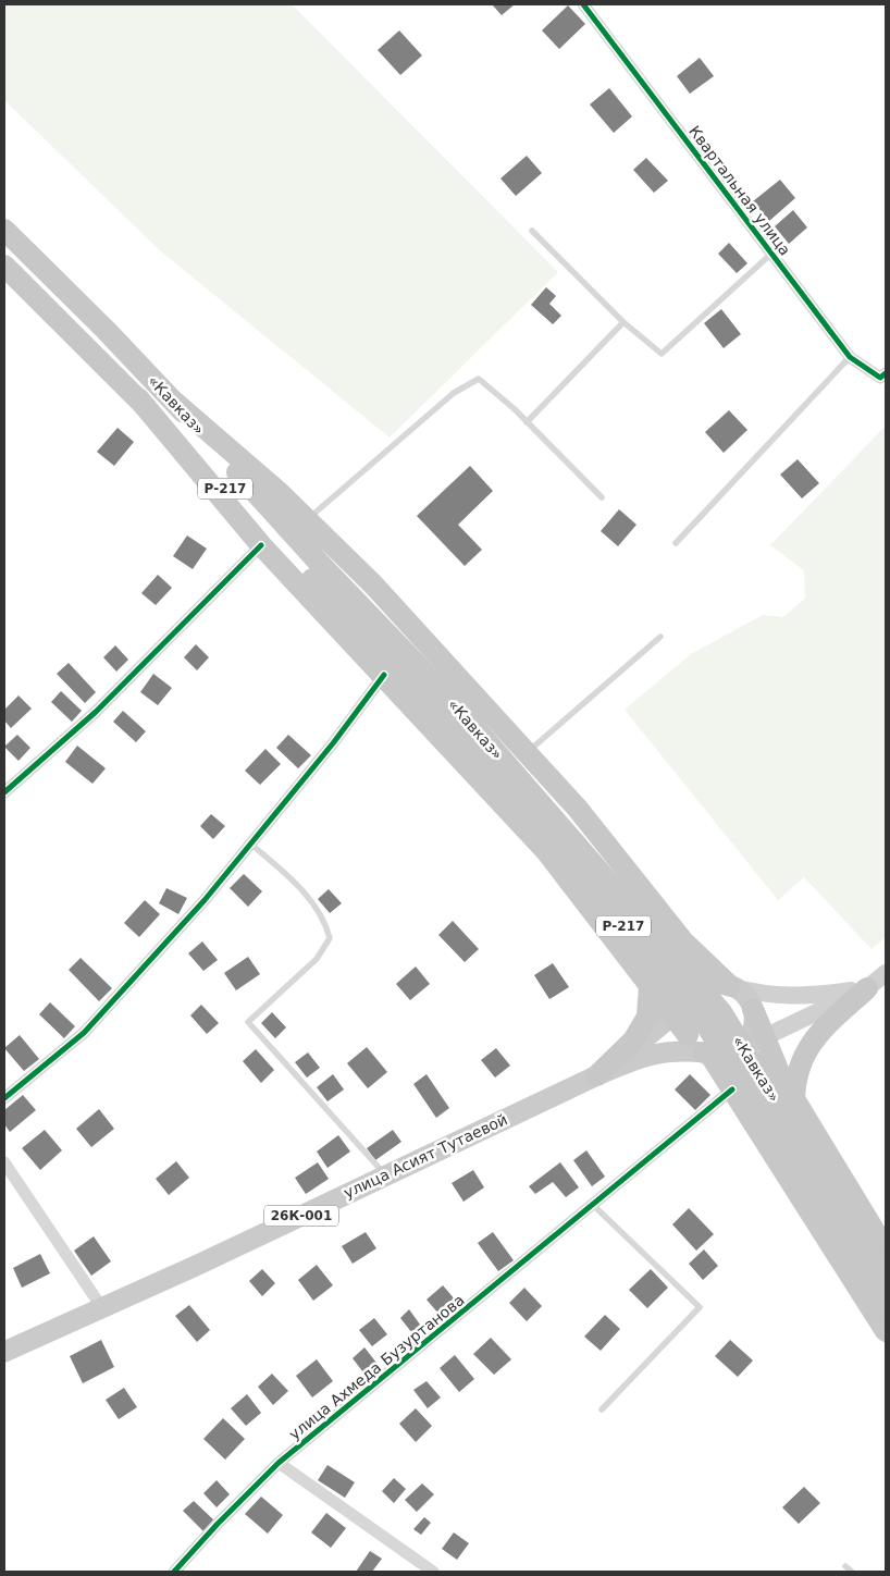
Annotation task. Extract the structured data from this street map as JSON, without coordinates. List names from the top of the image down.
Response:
{
  "streets": {
    "highway": ["«Кавказ»", "Р-217"],
    "main road": ["улица Асият Тутаевой", "26К-001"],
    "street": ["Квартальная улица", "улица Ахмеда Бузуртанова"]
  },
  "crossings": [
    ["«Кавказ»", "Р-217"],
    ["«Кавказ»", "улица Асият Тутаевой"],
    ["«Кавказ»", "улица Ахмеда Бузуртанова"]
  ]
}
